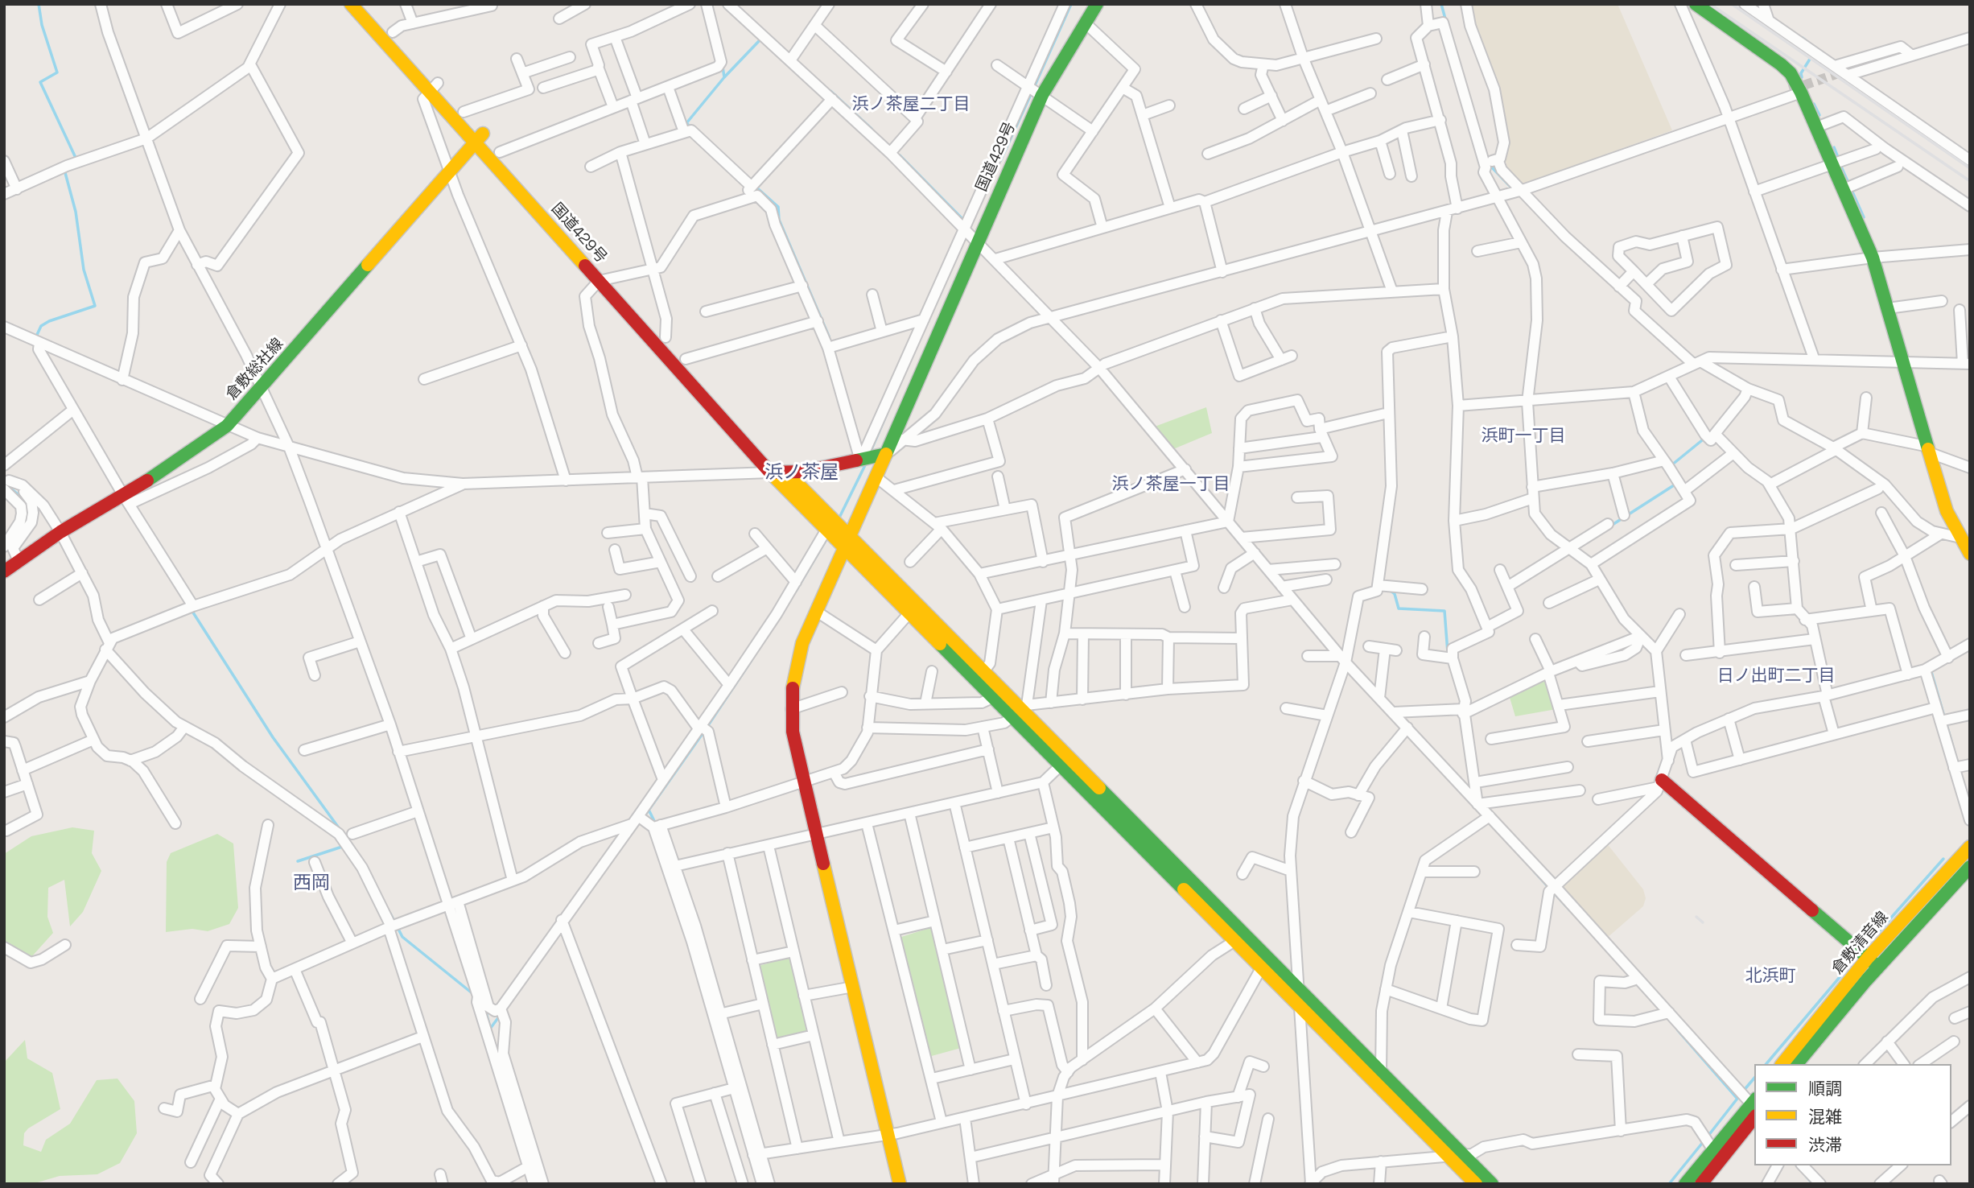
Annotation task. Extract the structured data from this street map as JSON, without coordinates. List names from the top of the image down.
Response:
{
  "streets": {
    "main road": ["国道429号", "倉敷総社線", "倉敷清音線"]
  },
  "crossings": [
    ["国道429号", "倉敷総社線"]
  ],
  "districts": [
    "浜ノ茶屋二丁目",
    "浜町一丁目",
    "浜ノ茶屋",
    "浜ノ茶屋一丁目",
    "日ノ出町二丁目",
    "西岡",
    "北浜町"
  ],
  "legend": ["順調", "混雑", "渋滞"]
}
